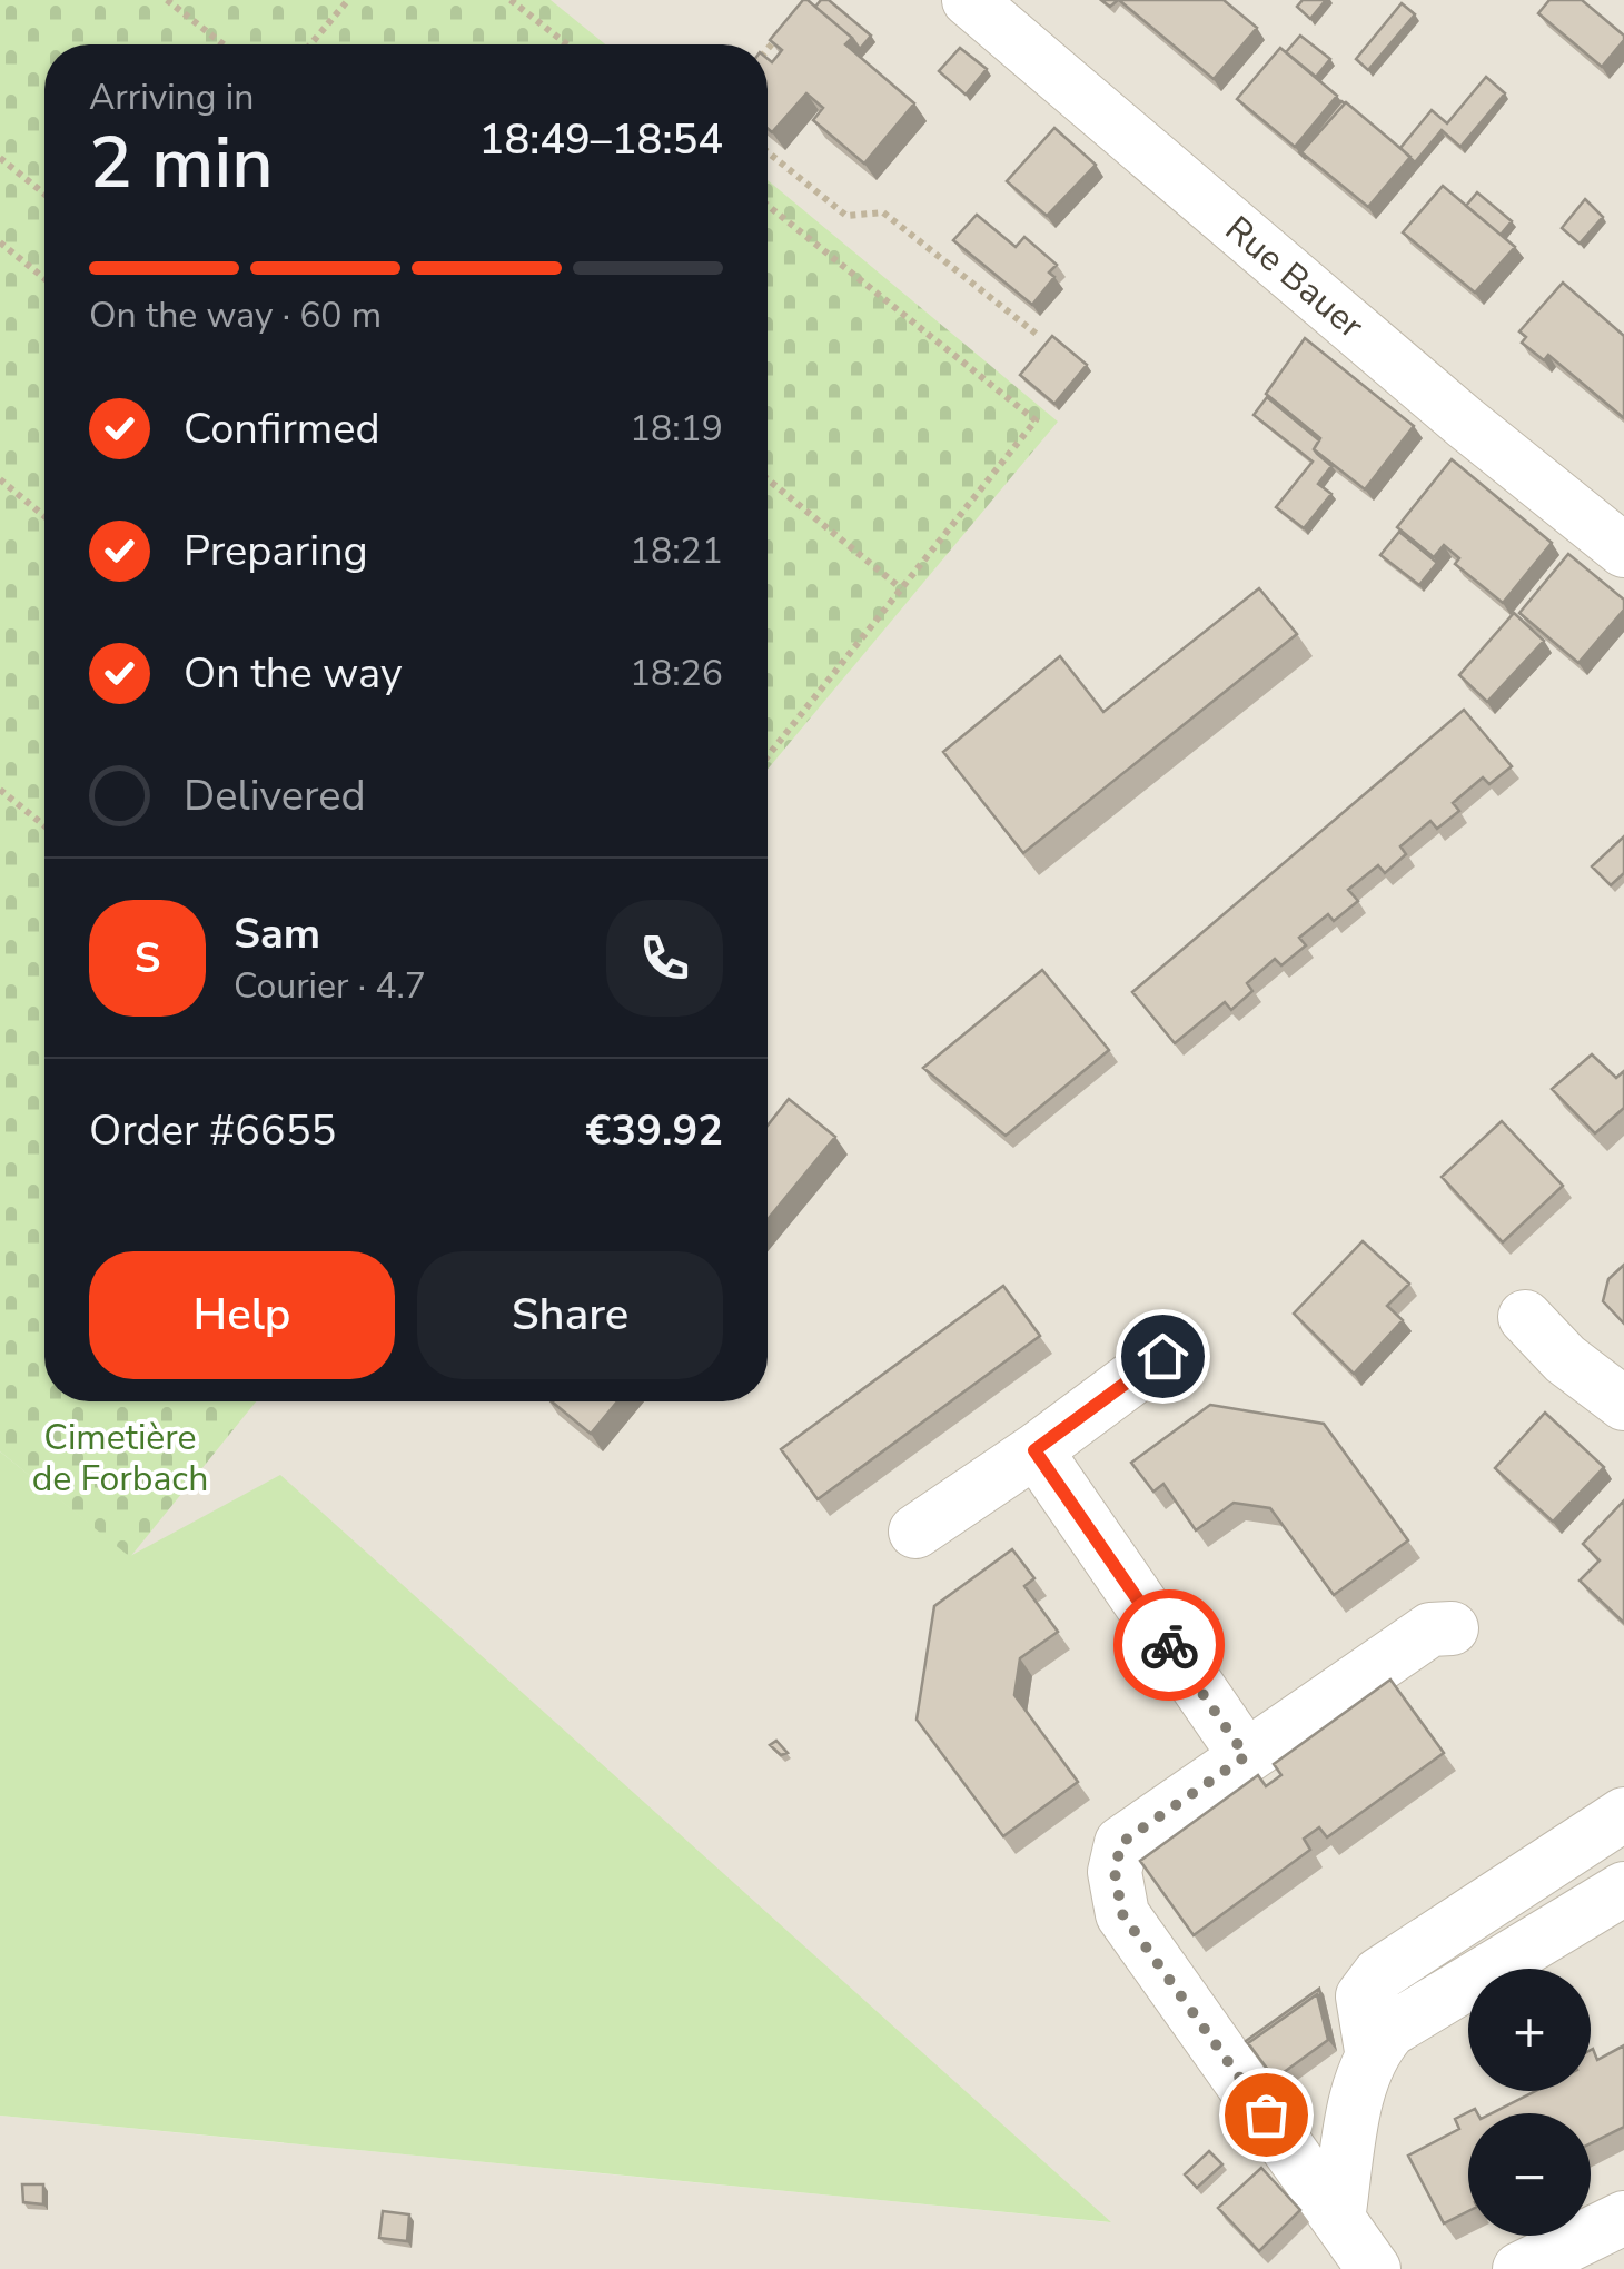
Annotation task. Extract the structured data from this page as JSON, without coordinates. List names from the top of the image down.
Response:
{
  "streets": {
    "street": ["Rue Bauer"]
  },
  "parks": ["Cimetière de Forbach"],
  "page": {
    "heading": ["2 min", "Arriving in", "18:49–18:54"],
    "panel": [
      "Sam",
      "Courier · 4.7",
      "Order #6655",
      "€39.92"
    ],
    "bar": "On the way · 60 m",
    "list": [
      ["Confirmed", "18:19"],
      ["Preparing", "18:21"],
      ["On the way", "18:26"],
      "Delivered"
    ],
    "round": "S",
    "buttons": ["Help", "Share"],
    "map_buttons": ["+", "−"]
  }
}
